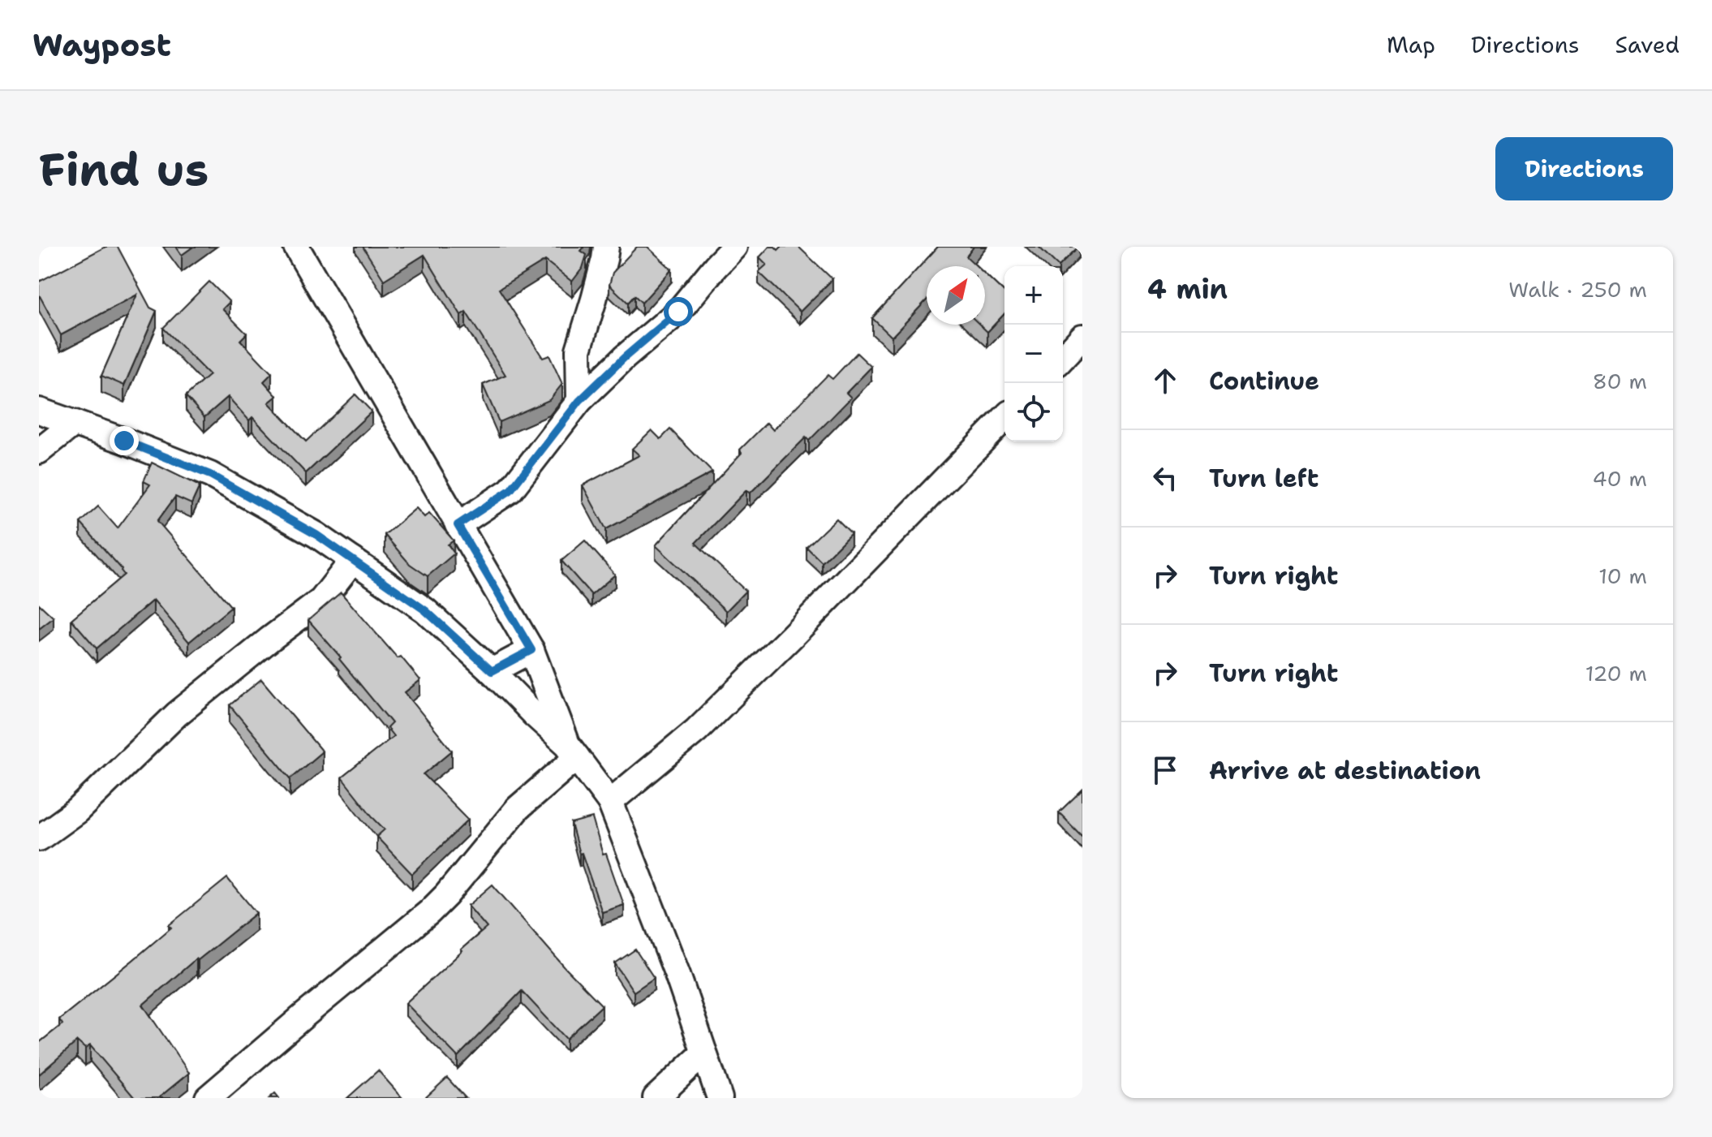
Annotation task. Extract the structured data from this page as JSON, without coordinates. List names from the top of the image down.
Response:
{
  "north": "top right",
  "page": {
    "header": "Waypost",
    "nav": ["Map", "Directions", "Saved"],
    "buttons": "Directions",
    "title": "Find us",
    "heading": ["4 min", "Walk · 250 m"],
    "map_buttons": ["+", "−"],
    "list": [
      ["Continue", "80 m"],
      ["Turn left", "40 m"],
      ["Turn right", "10 m"],
      ["Turn right", "120 m"],
      "Arrive at destination"
    ]
  }
}
